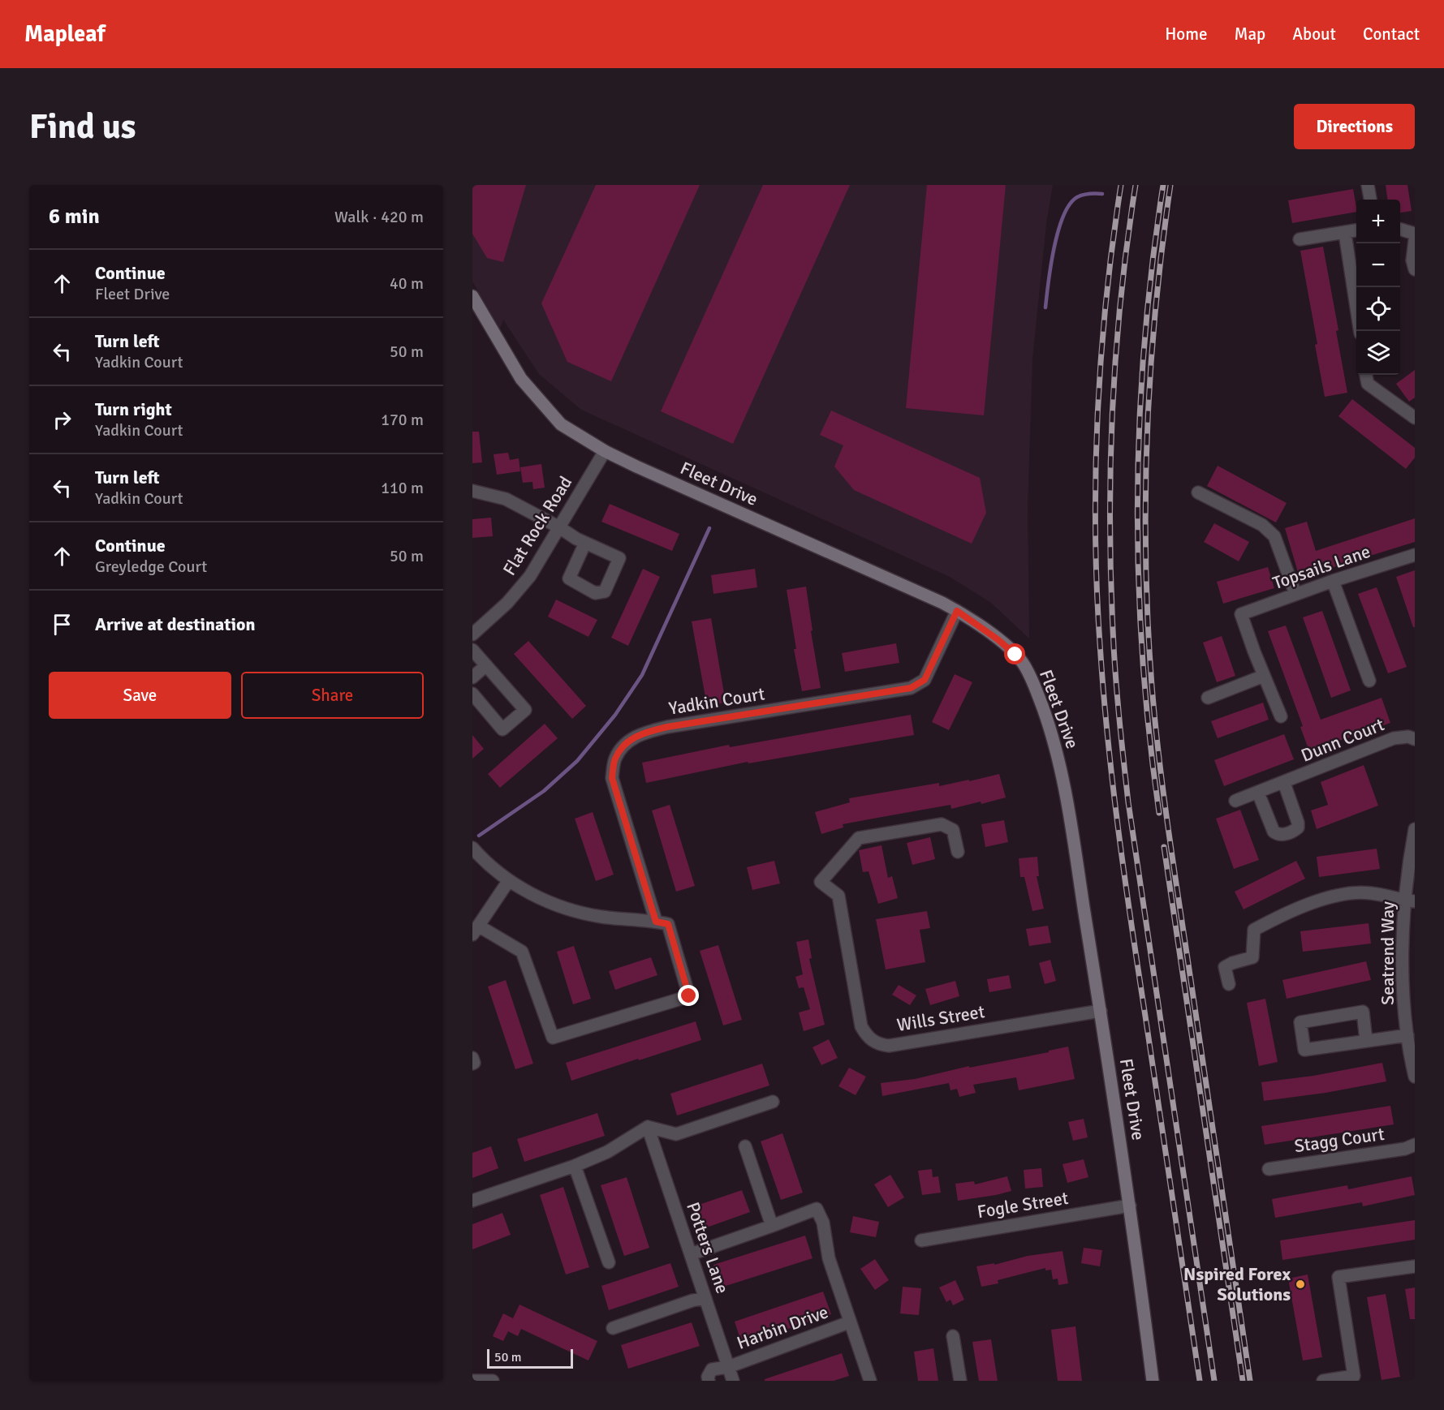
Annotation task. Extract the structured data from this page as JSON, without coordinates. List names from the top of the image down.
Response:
{
  "streets": {
    "street": [
      "Fleet Drive",
      "Flat Rock Road",
      "Topsails Lane",
      "Yadkin Court",
      "Dunn Court",
      "Seatrend Way",
      "Wills Street",
      "Stagg Court",
      "Fogle Street",
      "Potters Lane",
      "Harbin Drive"
    ]
  },
  "crossings": [
    ["Fleet Drive", "Flat Rock Road"],
    ["Fleet Drive", "Yadkin Court"],
    ["Fleet Drive", "Wills Street"],
    ["Fleet Drive", "Fogle Street"],
    ["Potters Lane", "Harbin Drive"]
  ],
  "places": ["Nspired Forex Solutions"],
  "scale_bar": "50 m",
  "page": {
    "header": "Mapleaf",
    "nav": [
      "Home",
      "Map",
      "About",
      "Contact"
    ],
    "buttons": [
      "Directions",
      ["Save", "Share"]
    ],
    "title": "Find us",
    "heading": ["6 min", "Walk · 420 m"],
    "map_buttons": ["+", "−"],
    "list": [
      ["Continue", "Fleet Drive", "40 m"],
      ["Turn left", "Yadkin Court", "50 m"],
      ["Turn right", "Yadkin Court", "170 m"],
      ["Turn left", "Yadkin Court", "110 m"],
      ["Continue", "Greyledge Court", "50 m"],
      "Arrive at destination"
    ],
    "scale": "50 m"
  }
}
